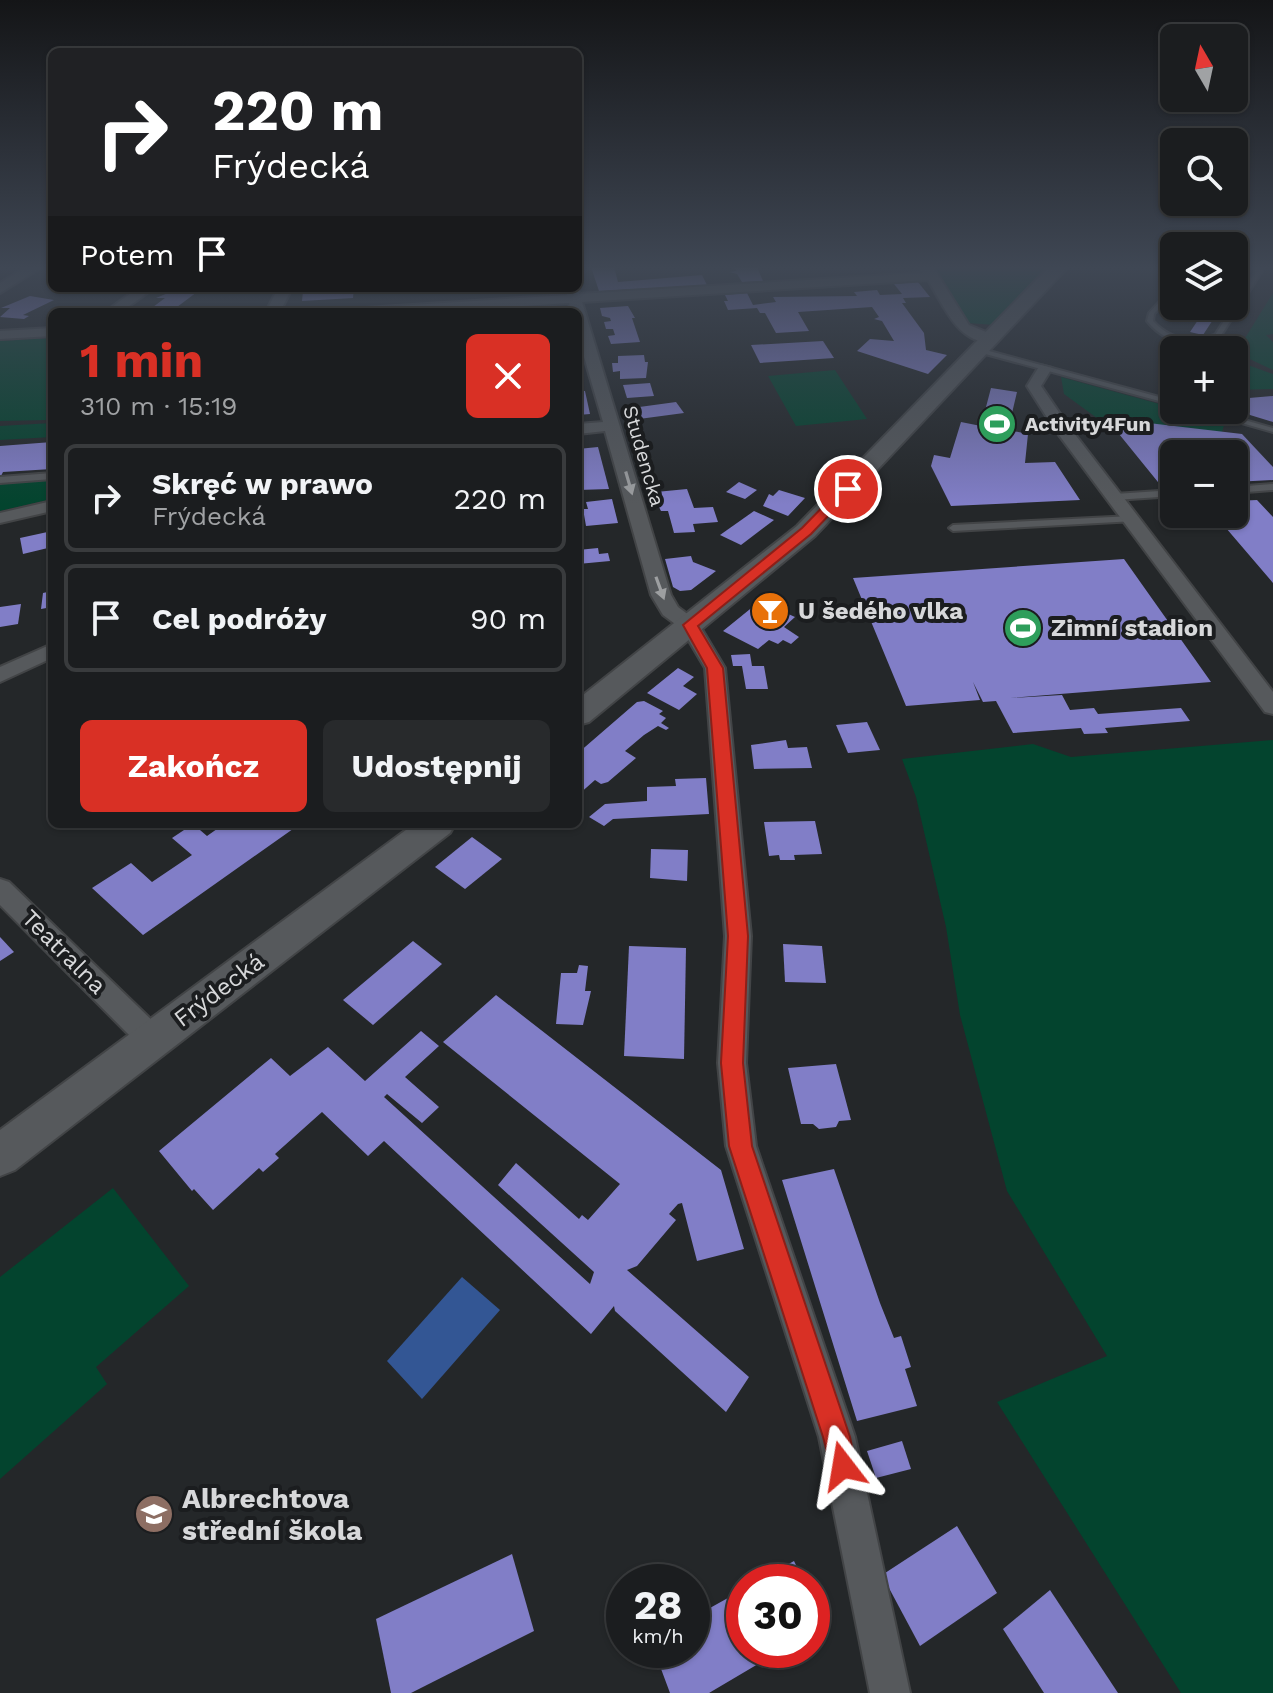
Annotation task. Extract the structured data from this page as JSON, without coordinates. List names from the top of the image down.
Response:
{
  "streets": {
    "main road": ["Frýdecká"],
    "street": ["Studencka", "Teatralna"]
  },
  "crossings": [
    ["Teatralna", "Frýdecká"]
  ],
  "places": {
    "sports": ["Activity4Fun", "Zimní stadion"],
    "bar": ["U šedého vlka"],
    "school or university": ["Albrechtova střední škola"]
  },
  "north": "top",
  "page": {
    "map_buttons": ["+", "−"],
    "turn": ["220 m", "Frýdecká"],
    "then": "Potem",
    "heading": ["1 min", "310 m · 15:19"],
    "list": [
      {
        "name": "Skręć w prawo",
        "note": "Frýdecká",
        "value": "220 m"
      },
      {
        "name": "Cel podróży",
        "value": "90 m"
      }
    ],
    "buttons": ["Zakończ", "Udostępnij"],
    "speed": "28 km/h",
    "limit": "30"
  }
}
